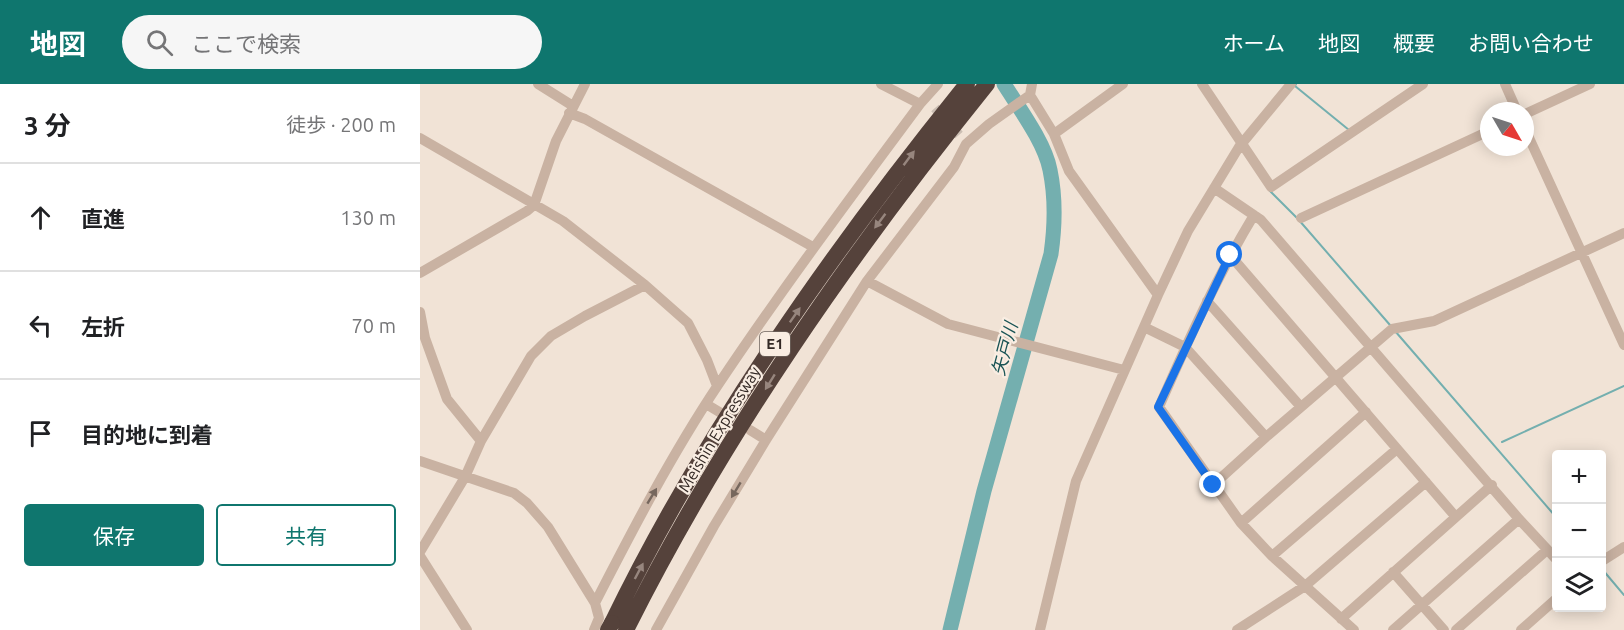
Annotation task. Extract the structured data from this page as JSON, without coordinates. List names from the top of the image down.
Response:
{
  "streets": {
    "highway": ["E1", "Meishin Expressway"]
  },
  "water": ["矢戸川"],
  "north": "bottom right",
  "page": {
    "header": "地図",
    "search": "ここで検索",
    "nav": [
      "ホーム",
      "地図",
      "概要",
      "お問い合わせ"
    ],
    "heading": ["3 分", "徒歩 · 200 m"],
    "list": [
      ["直進", "130 m"],
      ["左折", "70 m"],
      "目的地に到着"
    ],
    "map_buttons": ["+", "−"],
    "buttons": ["保存", "共有"]
  }
}
